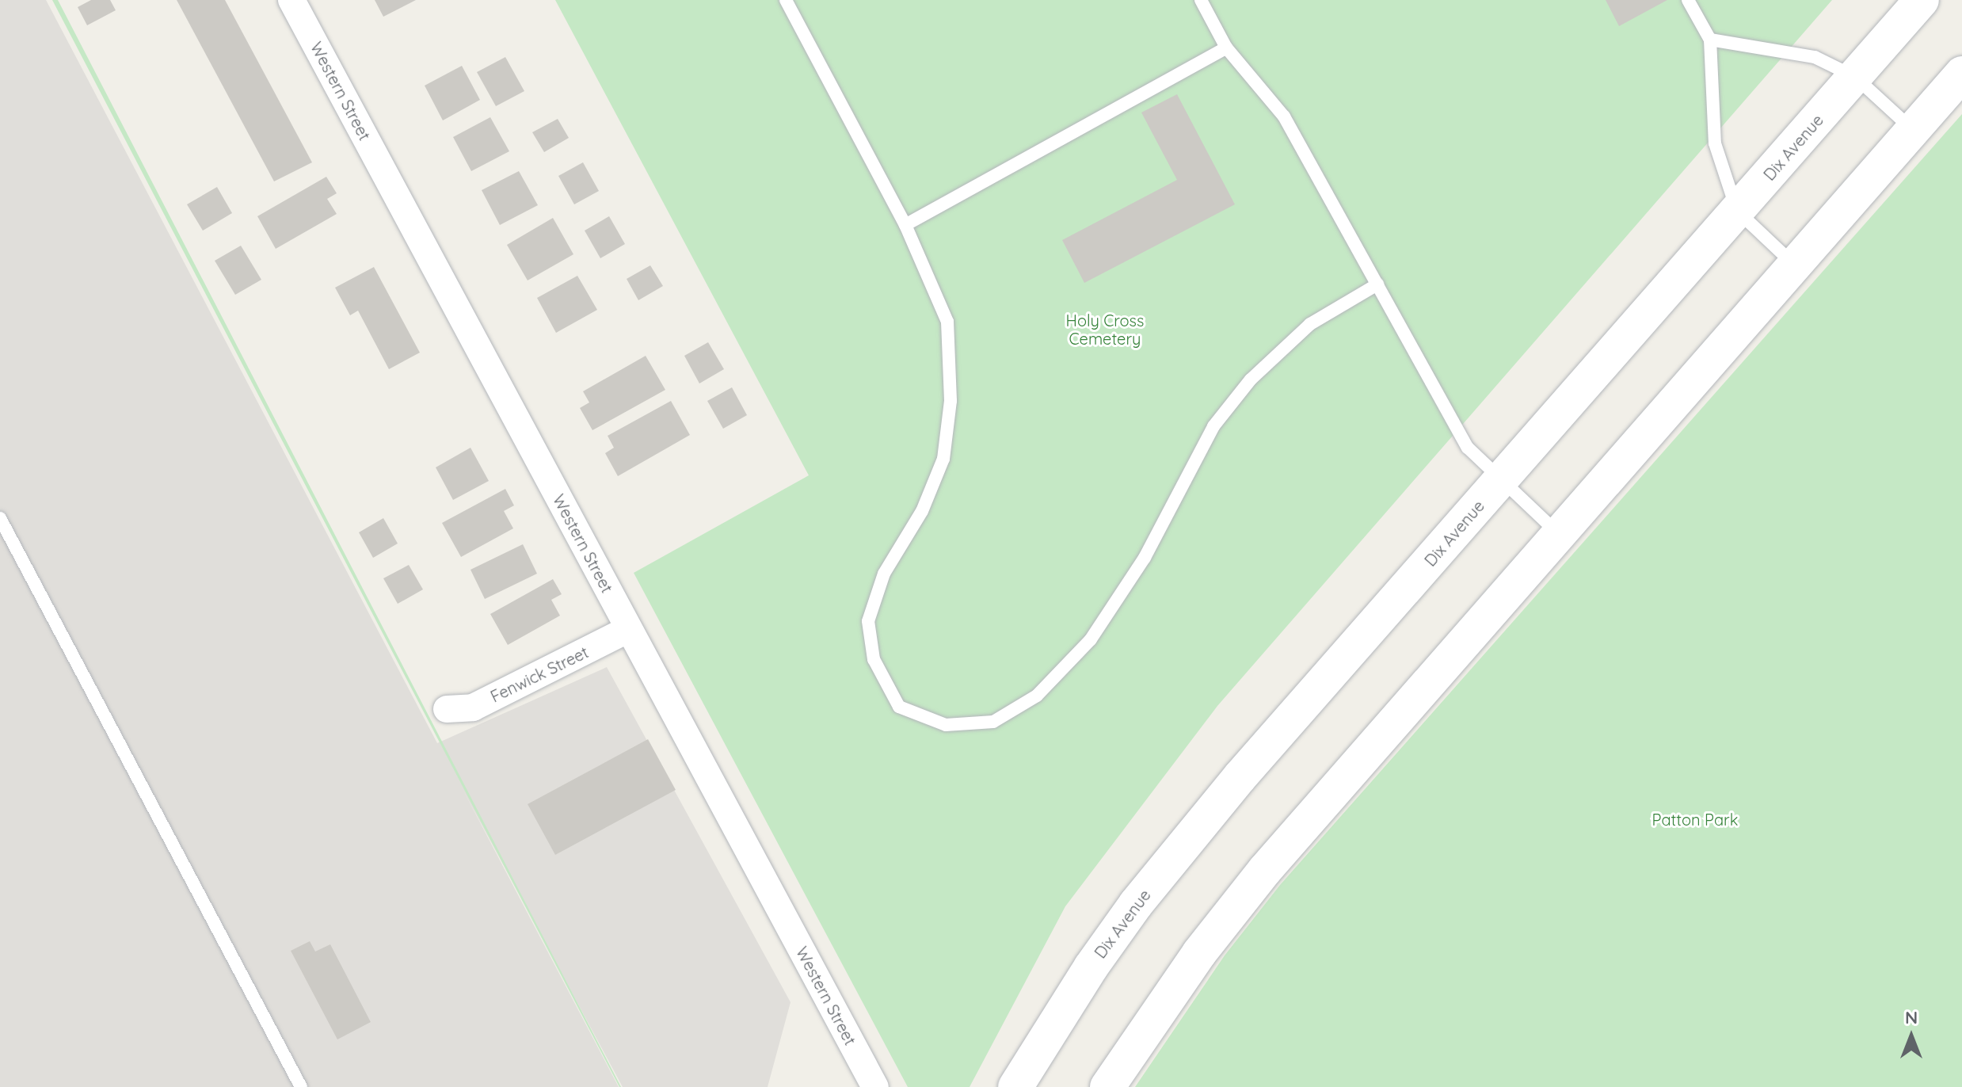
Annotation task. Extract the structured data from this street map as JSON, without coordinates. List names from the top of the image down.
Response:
{
  "streets": {
    "street": ["Western Street", "Dix Avenue", "Fenwick Street"]
  },
  "crossings": [
    ["Western Street", "Fenwick Street"]
  ],
  "parks": ["Holy Cross Cemetery", "Patton Park"],
  "north": "top"
}
